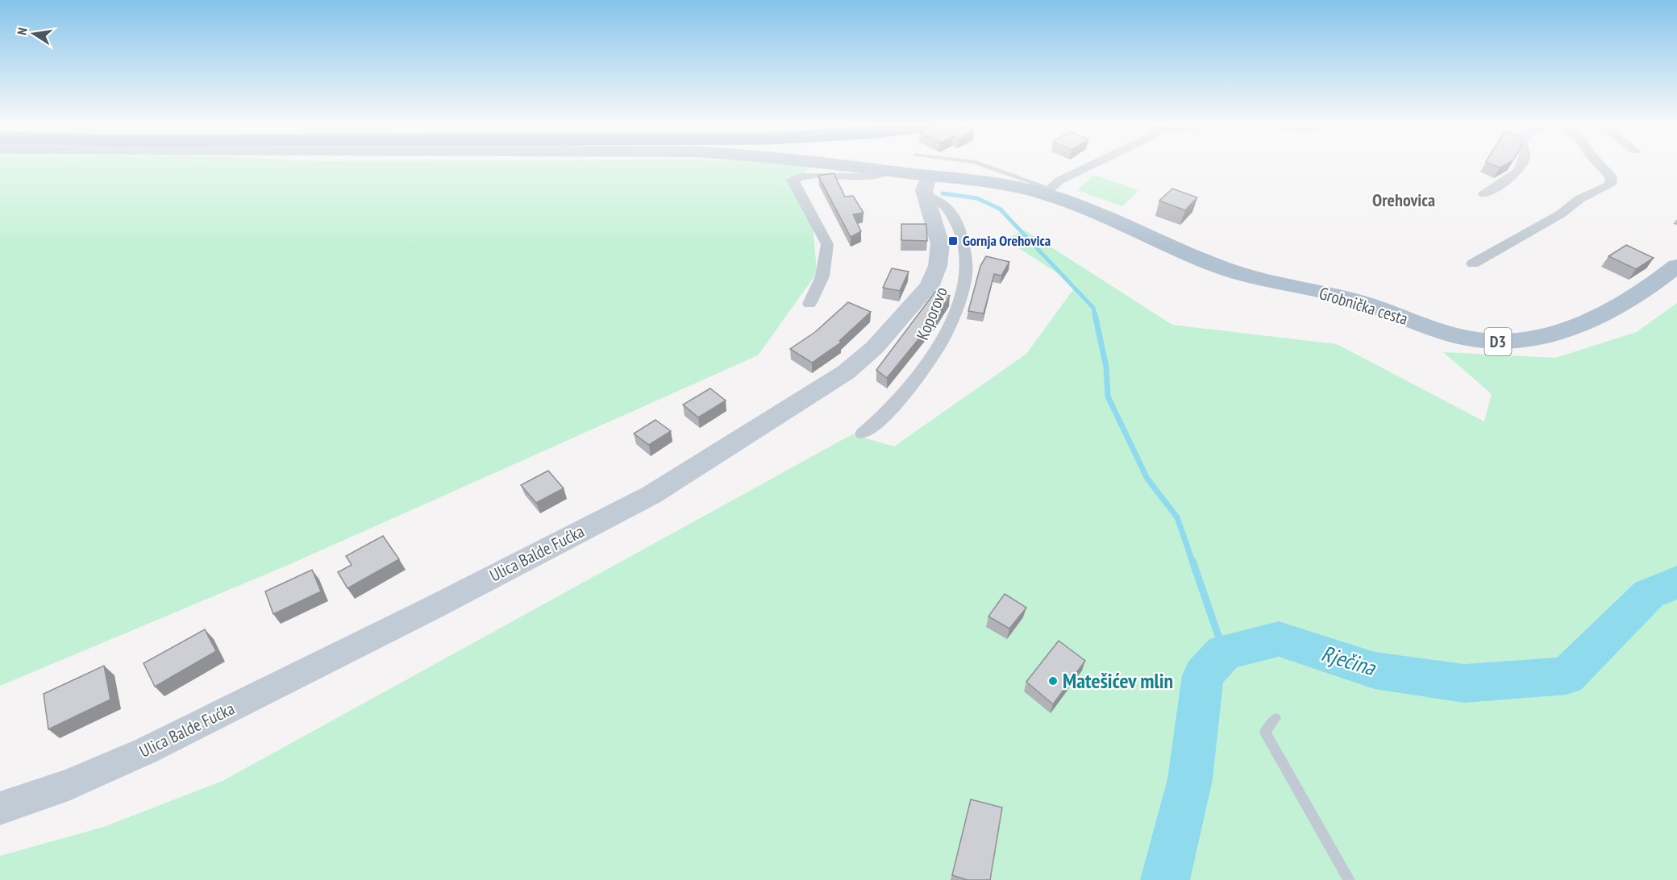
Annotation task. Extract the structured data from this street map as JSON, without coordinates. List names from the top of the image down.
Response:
{
  "streets": {
    "main road": ["Grobnička cesta", "D3", "Ulica Balde Fućka"],
    "street": ["Koporovo"]
  },
  "crossings": [
    ["Grobnička cesta", "D3"],
    ["Koporovo", "D3"],
    ["Koporovo", "Ulica Balde Fućka"],
    ["D3", "Ulica Balde Fućka"]
  ],
  "districts": ["Orehovica"],
  "water": ["Rječina"],
  "places": {
    "transit": ["Gornja Orehovica"],
    "other": ["Matešićev mlin"]
  },
  "north": "left"
}
